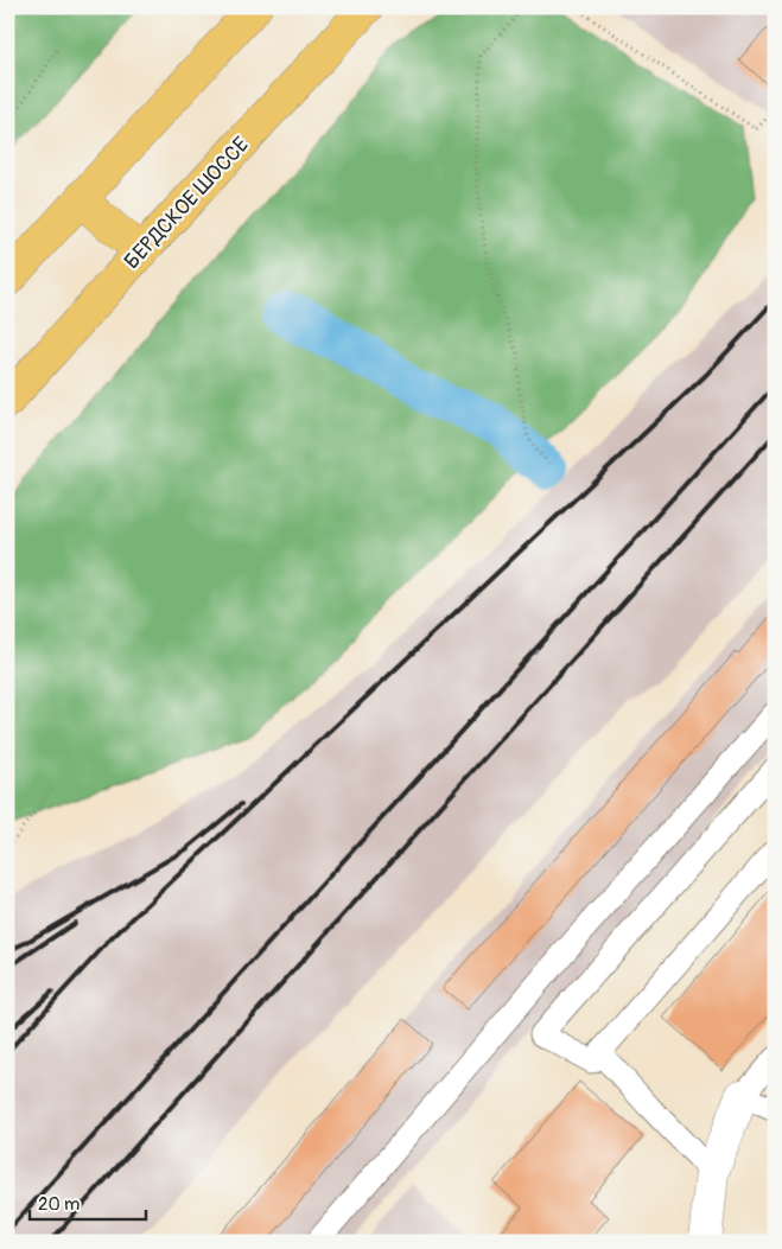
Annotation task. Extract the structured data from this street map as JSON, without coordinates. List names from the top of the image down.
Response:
{
  "streets": {
    "highway": ["БЕРДСКОЕ ШОССЕ"]
  },
  "scale_bar": "20 m"
}
